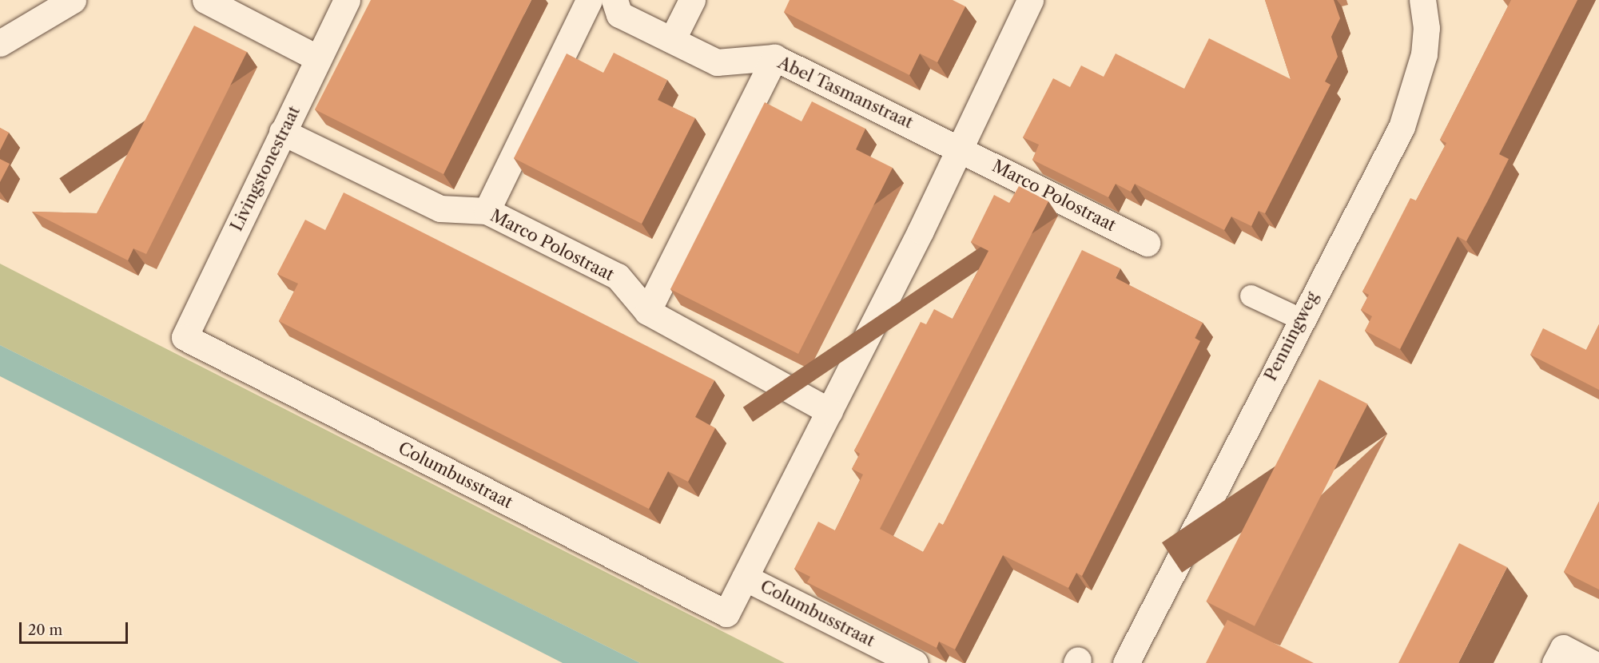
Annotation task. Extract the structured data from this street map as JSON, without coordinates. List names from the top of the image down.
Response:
{
  "streets": {
    "street": [
      "Abel Tasmanstraat",
      "Livingstonestraat",
      "Marco Polostraat",
      "Penningweg",
      "Columbusstraat"
    ]
  },
  "crossings": [
    ["Abel Tasmanstraat", "Marco Polostraat"],
    ["Livingstonestraat", "Marco Polostraat"],
    ["Livingstonestraat", "Columbusstraat"]
  ],
  "scale_bar": "20 m"
}
